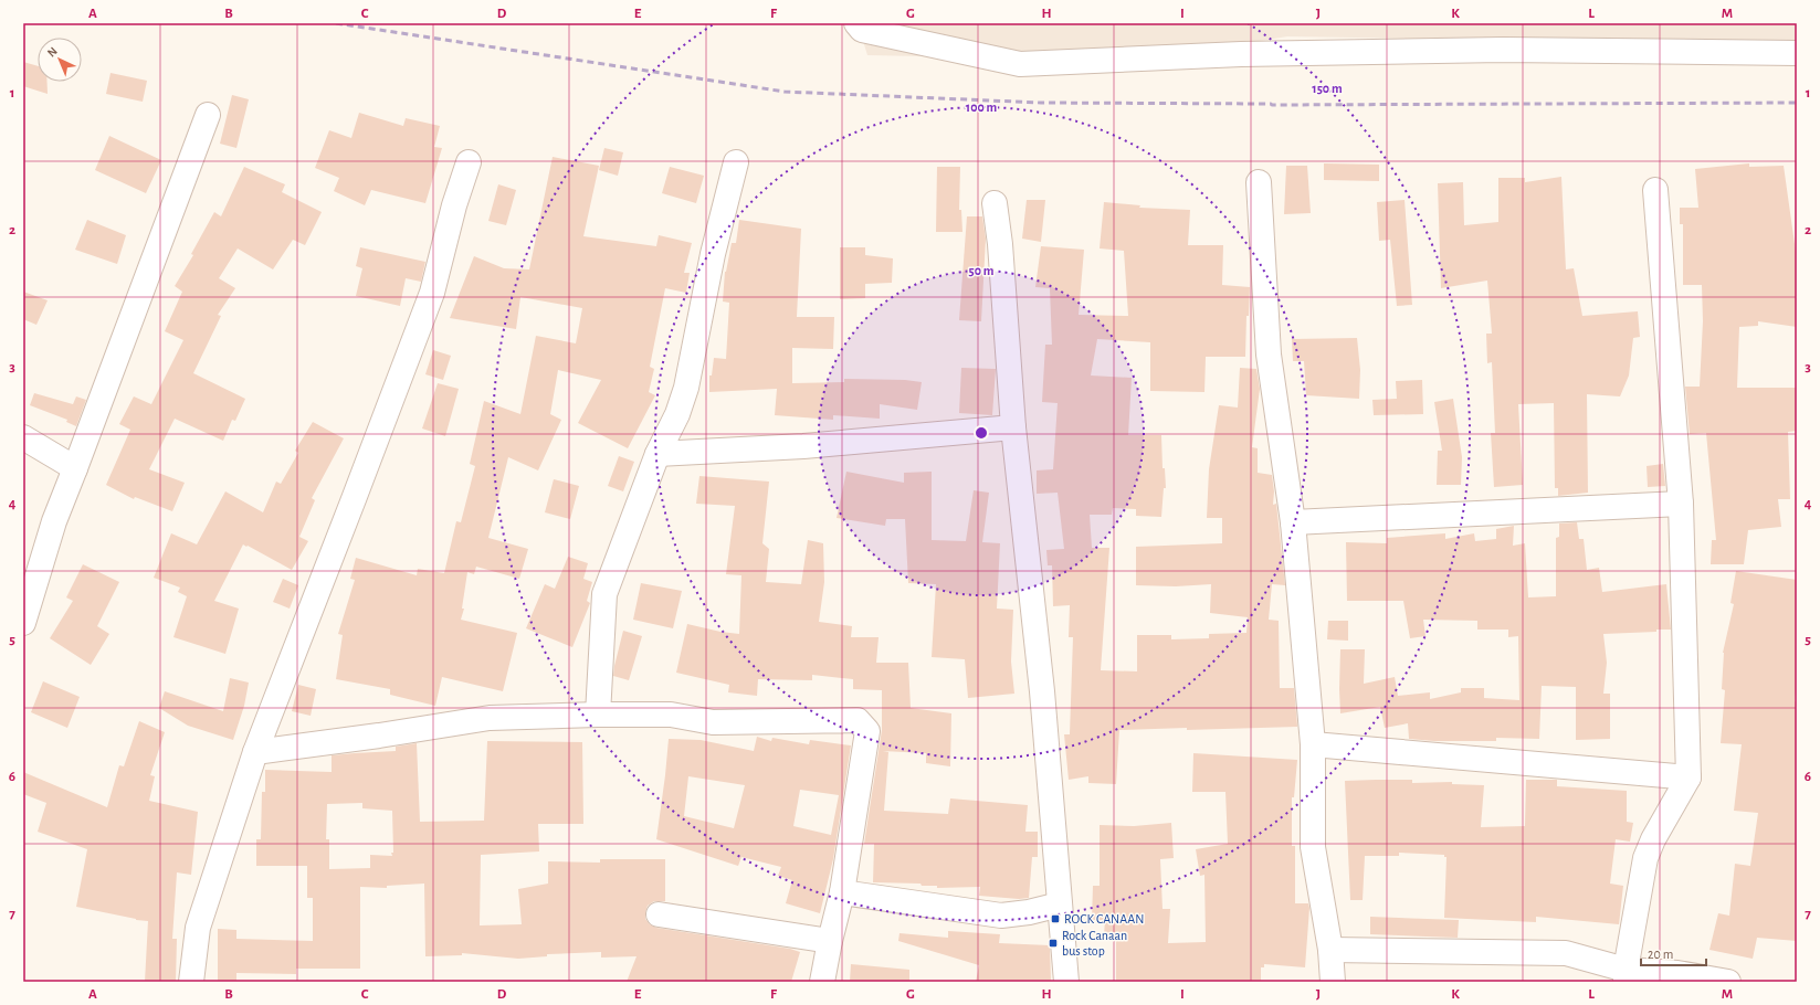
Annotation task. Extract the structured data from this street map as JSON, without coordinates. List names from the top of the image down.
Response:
{
  "places": {
    "transit": ["ROCK CANAAN", "Rock Canaan bus stop"]
  },
  "scale_bar": "20 m",
  "north": "top left",
  "grid": {
    "columns": [
      "A",
      "B",
      "C",
      "D",
      "E",
      "F",
      "G",
      "H",
      "I",
      "J",
      "K",
      "L",
      "M"
    ],
    "rows": [
      "1",
      "2",
      "3",
      "4",
      "5",
      "6",
      "7"
    ]
  },
  "rings": ["150 m", "100 m", "50 m"]
}
